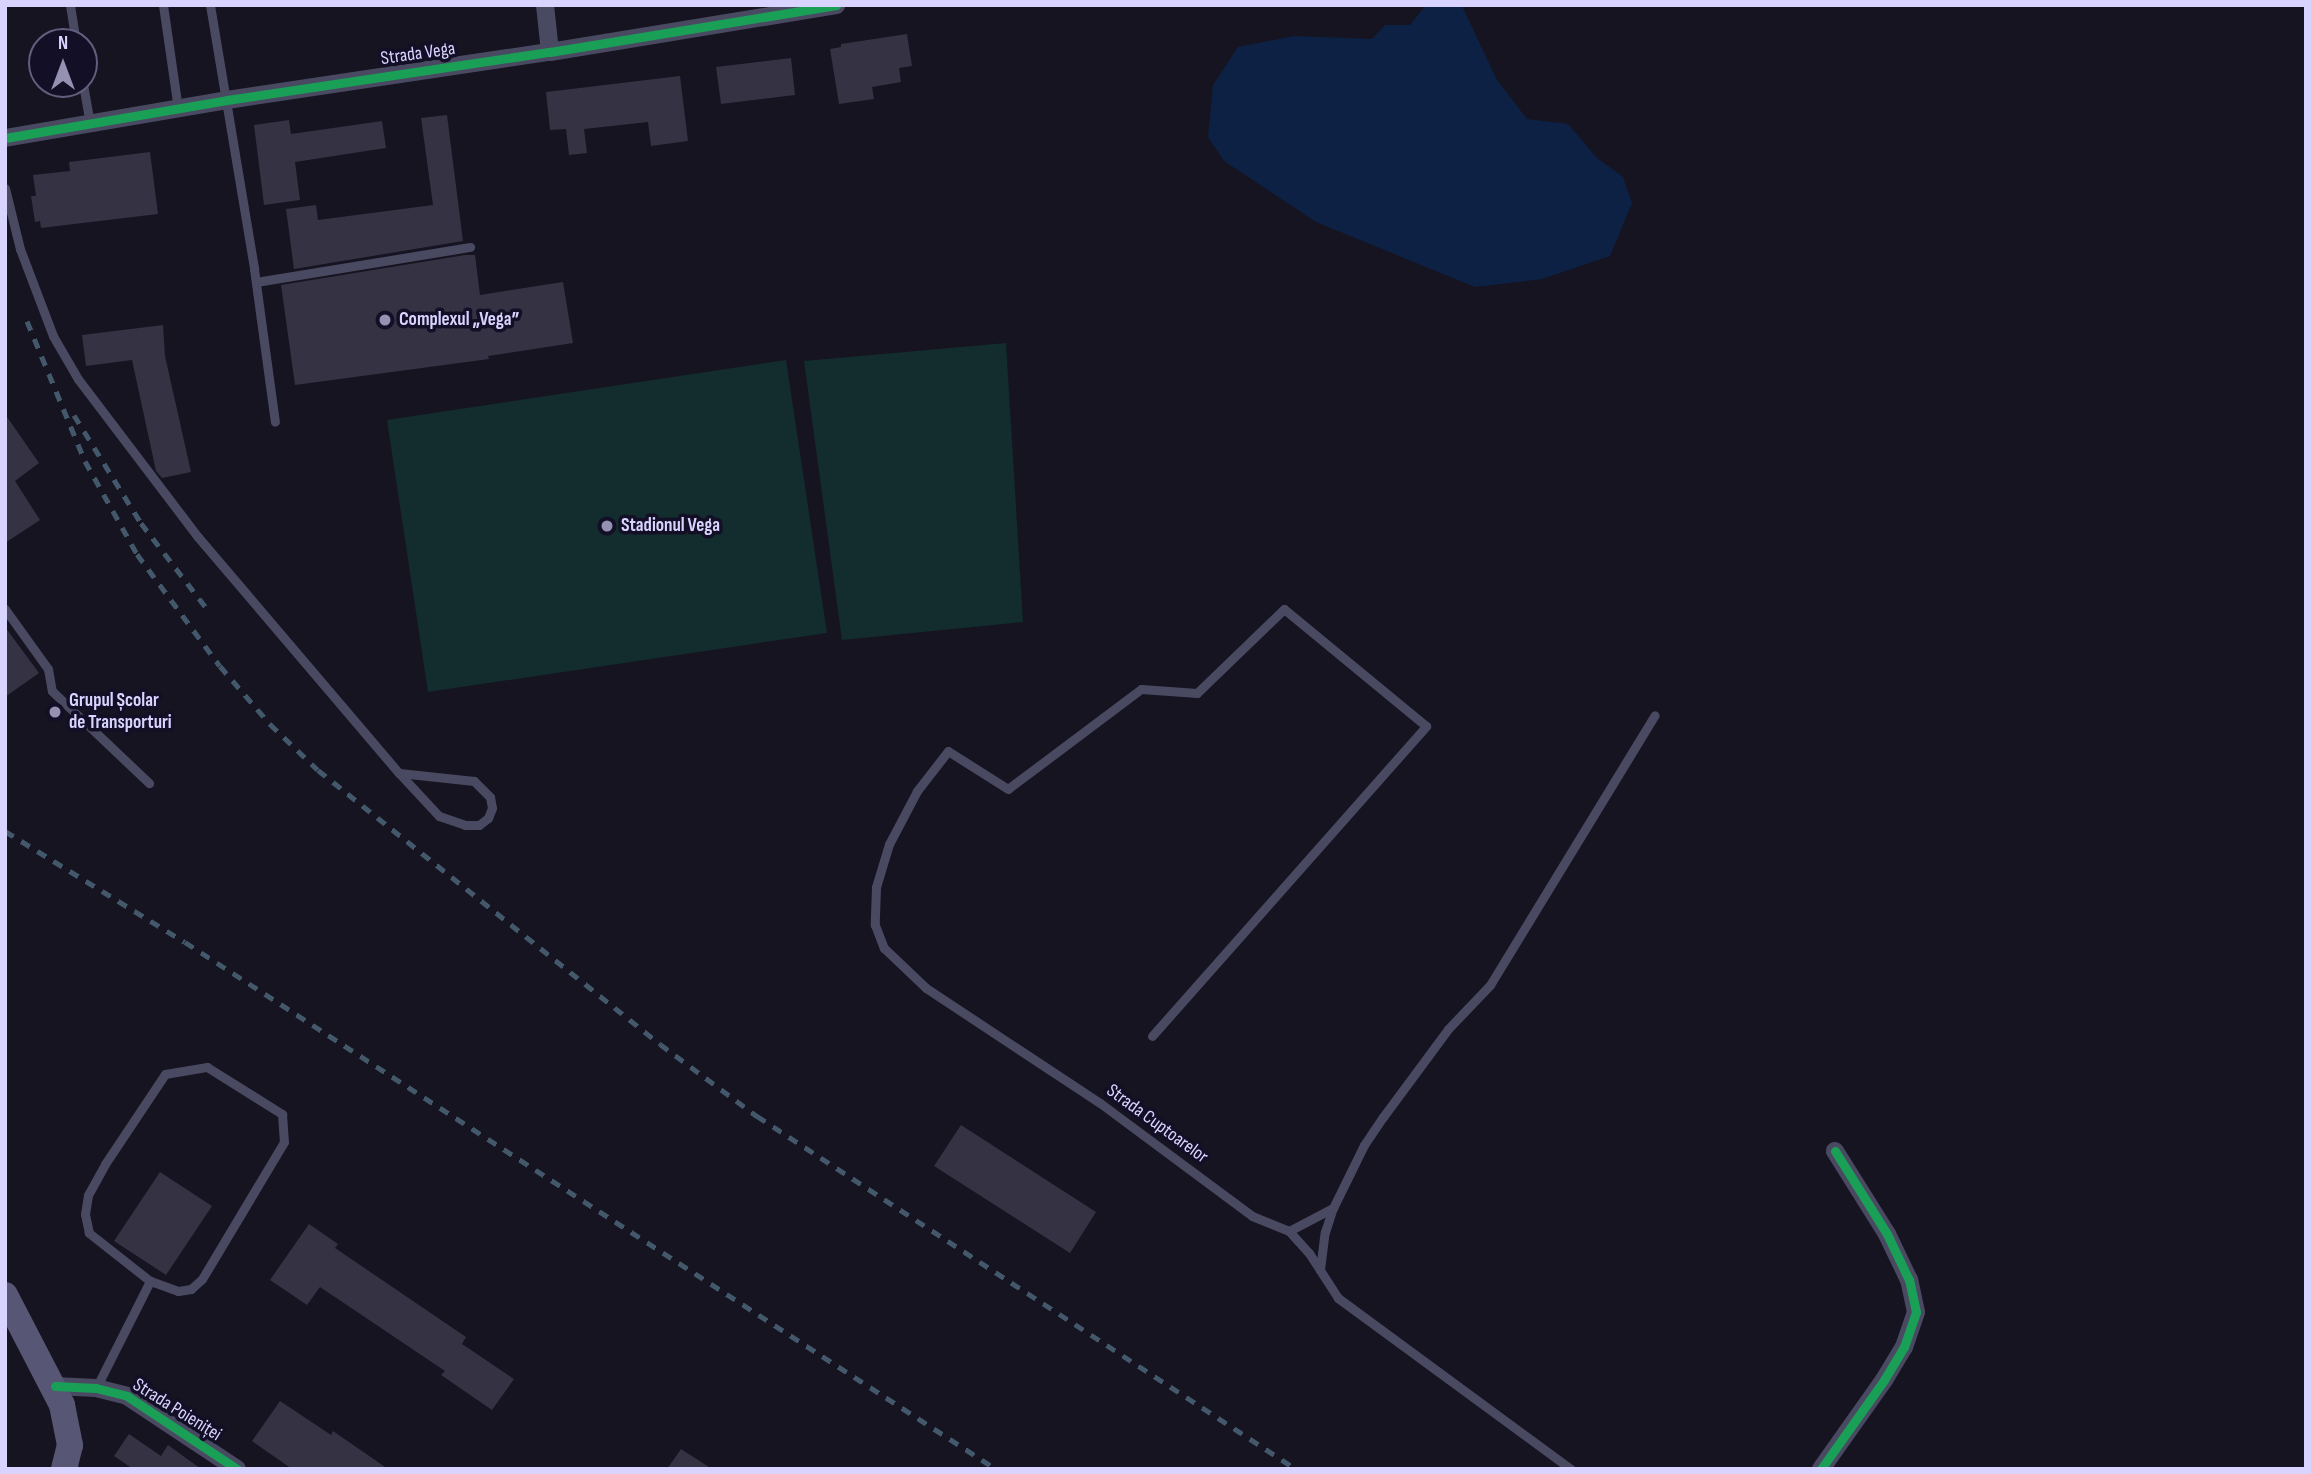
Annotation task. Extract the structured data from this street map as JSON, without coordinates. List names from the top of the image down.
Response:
{
  "streets": {
    "street": ["Strada Vega", "Strada Poieniței"],
    "lane": ["Strada Cuptoarelor"]
  },
  "places": ["Complexul „Vega”", "Stadionul Vega", "Grupul Școlar de Transporturi"],
  "north": "top"
}
